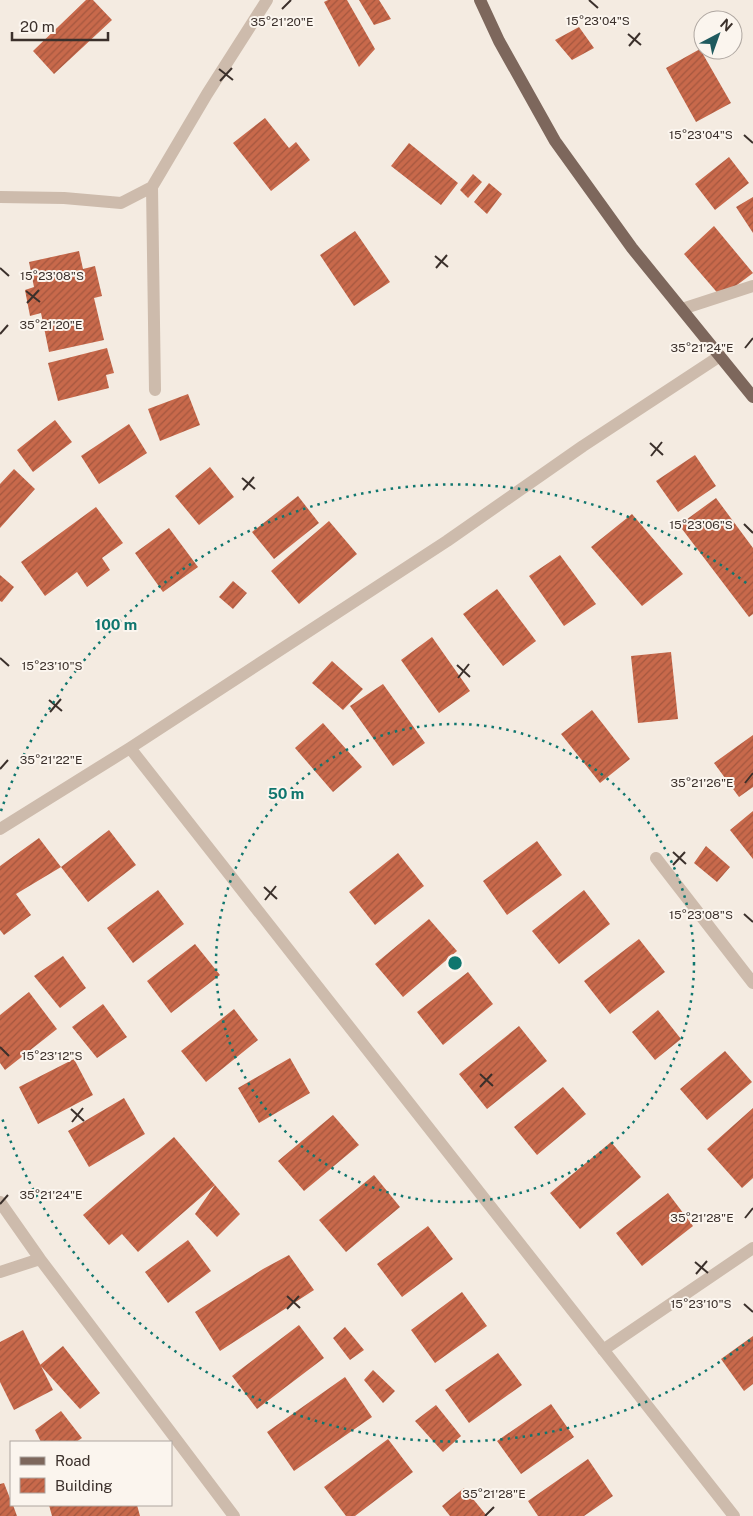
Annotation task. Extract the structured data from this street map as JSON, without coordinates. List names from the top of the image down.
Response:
{
  "legend": ["Road", "Building"],
  "scale_bar": "20 m",
  "north": "top right",
  "coordinates": [
    "15°23'04\"S",
    "35°21'20\"E",
    "15°23'08\"S",
    "35°21'24\"E",
    "15°23'06\"S",
    "15°23'10\"S",
    "35°21'22\"E",
    "35°21'26\"E",
    "15°23'12\"S",
    "35°21'28\"E"
  ],
  "rings": ["100 m", "50 m"]
}
